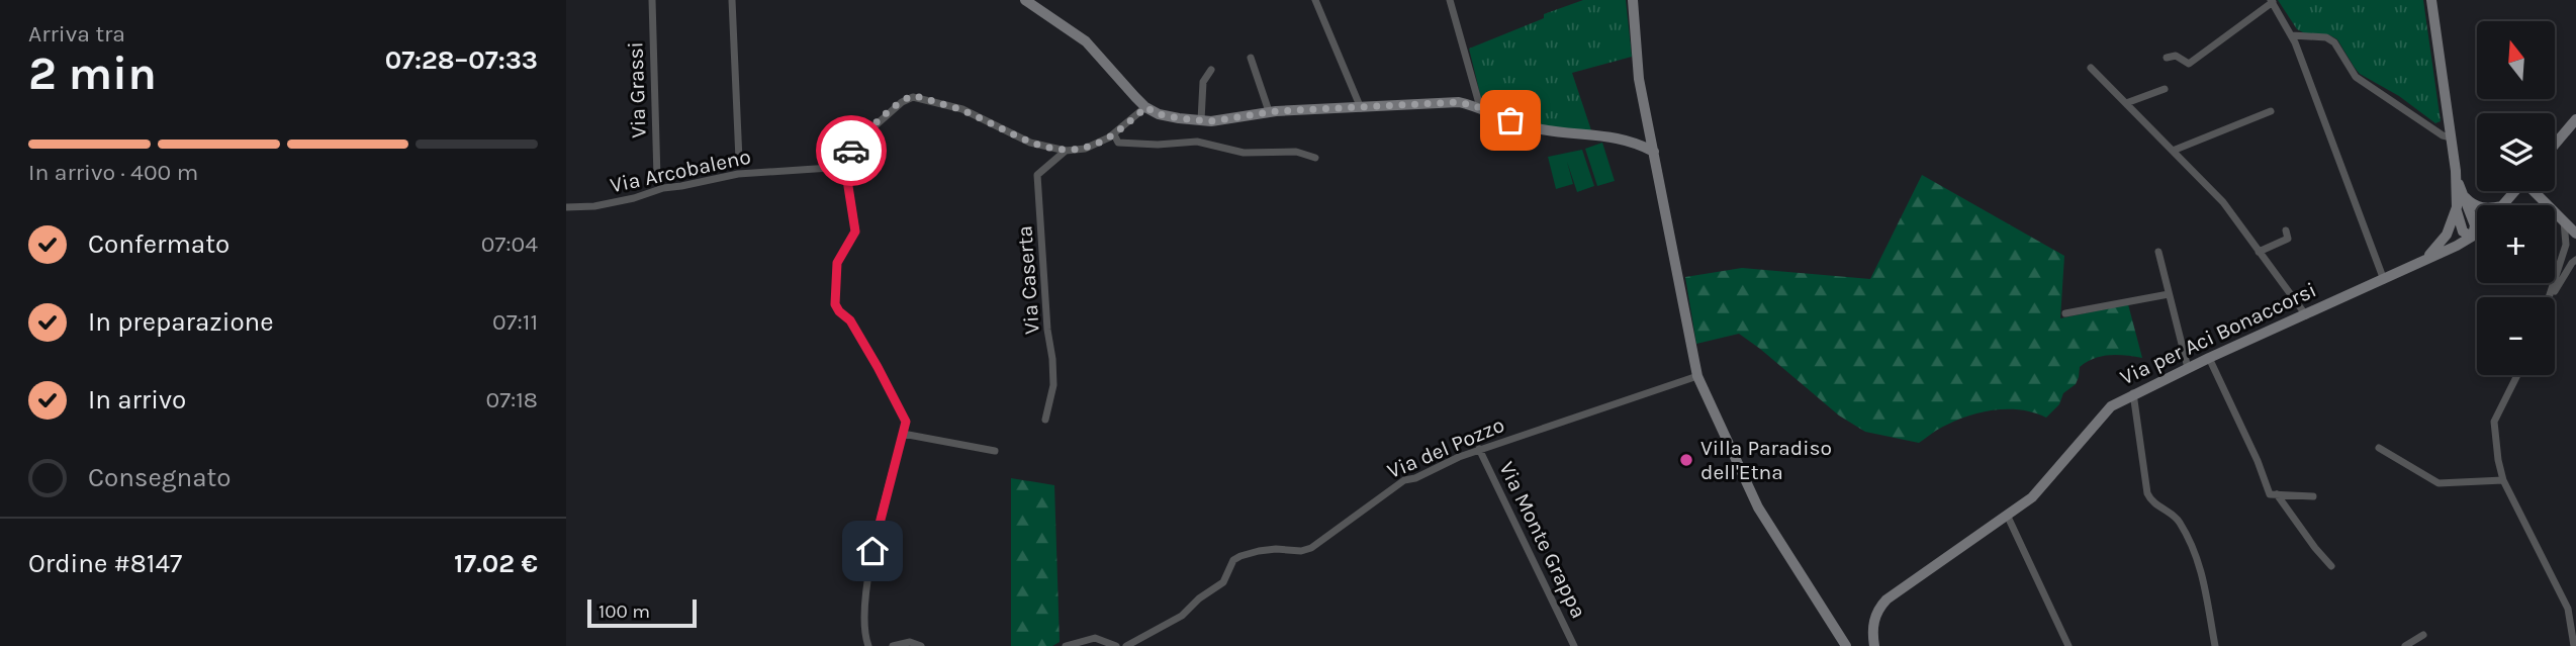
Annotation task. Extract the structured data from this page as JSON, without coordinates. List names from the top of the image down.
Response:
{
  "streets": {
    "main road": ["Via per Aci Bonaccorsi"],
    "street": [
      "Via Grassi",
      "Via Arcobaleno",
      "Via Caserta",
      "Via del Pozzo",
      "Via Monte Grappa"
    ]
  },
  "crossings": [
    ["Via del Pozzo", "Via Monte Grappa"]
  ],
  "places": ["Villa Paradiso dell'Etna"],
  "scale_bar": "100 m",
  "north": "top",
  "page": {
    "heading": ["2 min", "Arriva tra", "07:28–07:33"],
    "panel": ["Ordine #8147", "17.02 €"],
    "map_buttons": ["+", "−"],
    "bar": "In arrivo · 400 m",
    "list": [
      ["Confermato", "07:04"],
      ["In preparazione", "07:11"],
      ["In arrivo", "07:18"],
      "Consegnato"
    ],
    "scale": "100 m"
  }
}
